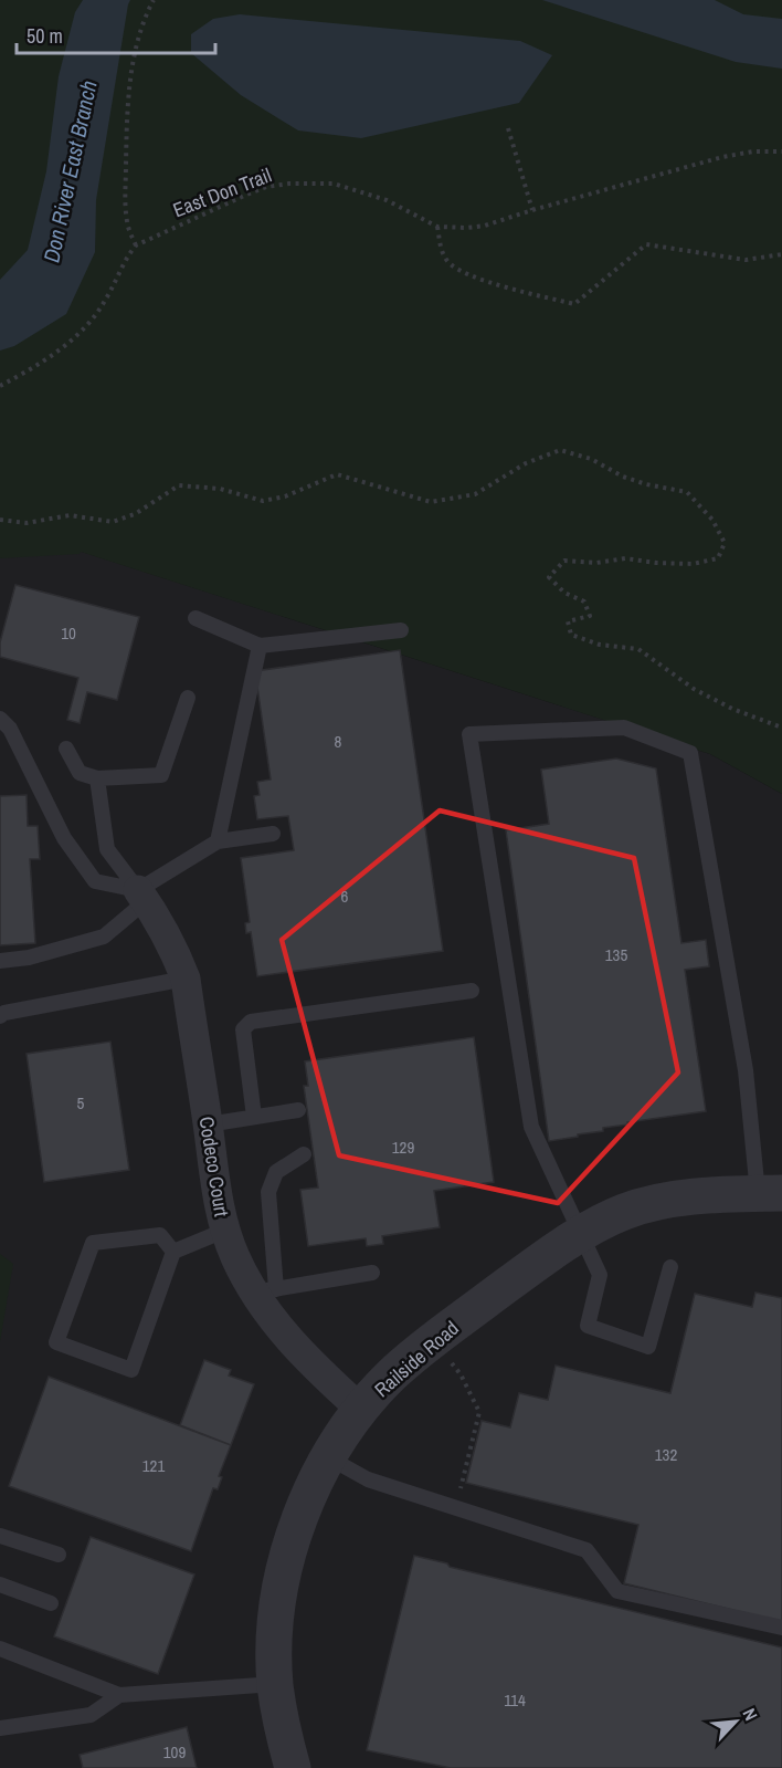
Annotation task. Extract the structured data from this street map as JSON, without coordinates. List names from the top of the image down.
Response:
{
  "streets": {
    "street": ["Codeco Court", "Railside Road"],
    "path": ["East Don Trail"]
  },
  "crossings": [
    ["Codeco Court", "Railside Road"]
  ],
  "water": ["Don River East Branch"],
  "house_numbers": [
    "10",
    "8",
    "6",
    "135",
    "5",
    "129",
    "132",
    "121",
    "114",
    "109"
  ],
  "scale_bar": "50 m",
  "north": "top right"
}
